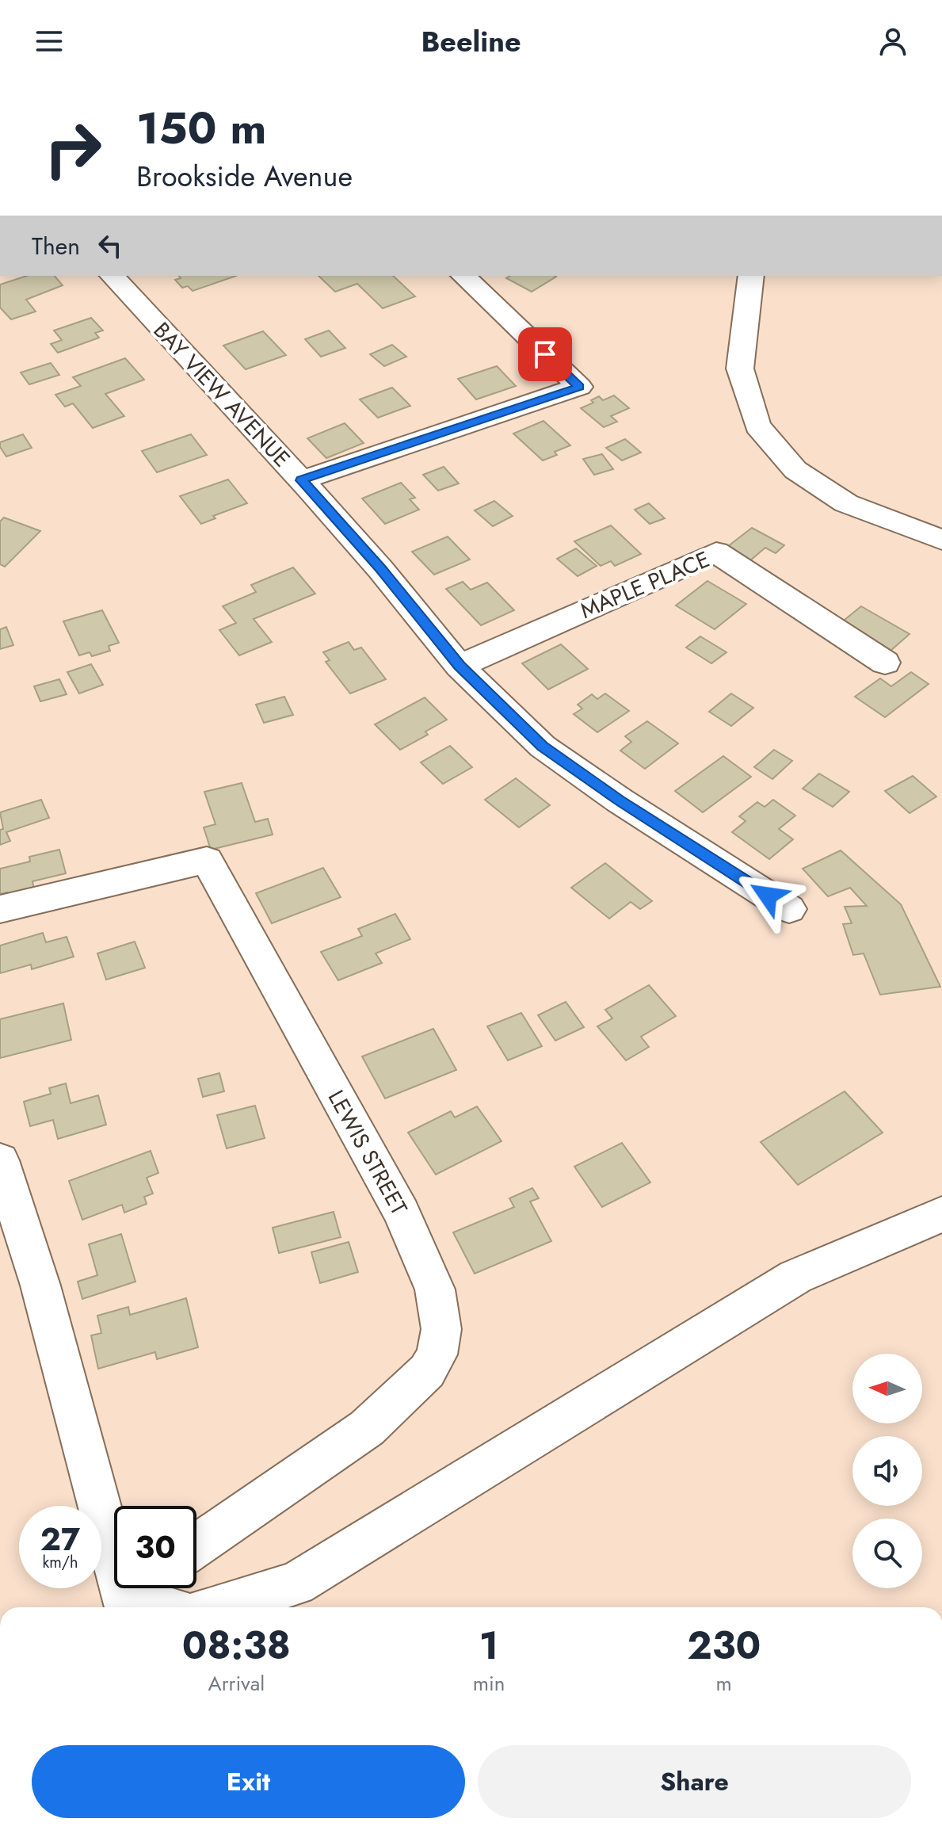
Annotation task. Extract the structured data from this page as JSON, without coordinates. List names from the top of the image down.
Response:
{
  "streets": {
    "street": ["BAY VIEW AVENUE", "MAPLE PLACE", "LEWIS STREET"]
  },
  "crossings": [
    ["BAY VIEW AVENUE", "MAPLE PLACE"]
  ],
  "north": "left",
  "page": {
    "header": "Beeline",
    "turn": ["150 m", "Brookside Avenue"],
    "then": "Then",
    "speed": "27 km/h",
    "limit": "30",
    "eta": [
      "08:38",
      "Arrival",
      "1",
      "min",
      "230",
      "m"
    ],
    "buttons": ["Exit", "Share"]
  }
}
